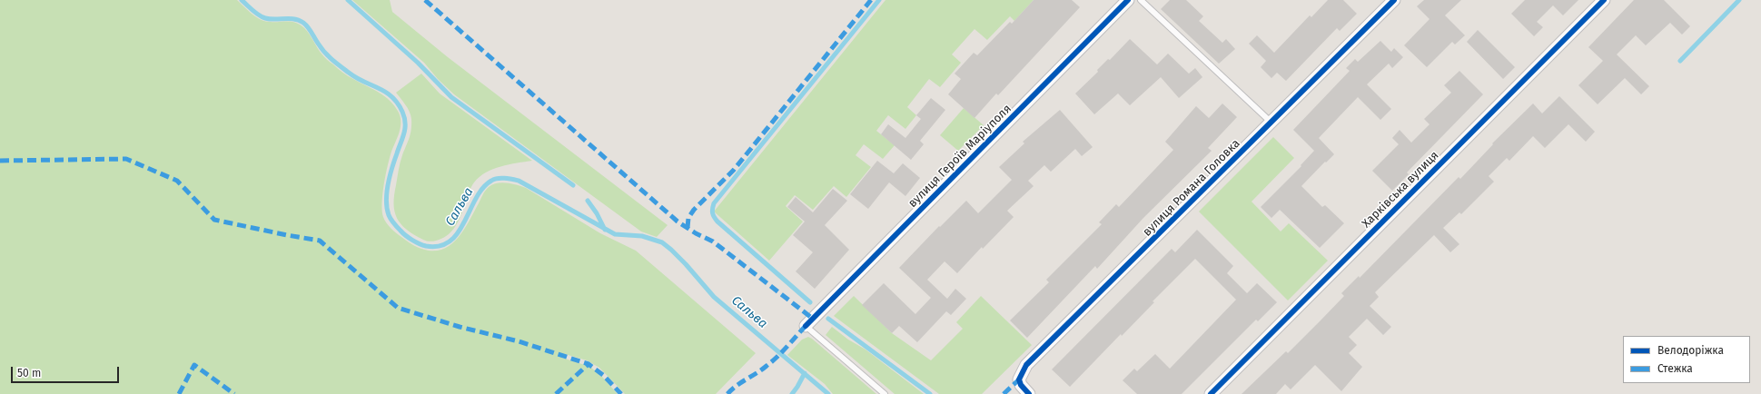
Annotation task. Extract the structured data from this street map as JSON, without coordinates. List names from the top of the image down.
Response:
{
  "streets": {
    "street": ["вулиця Героїв Маріуполя", "вулиця Романа Головка", "Харківська вулиця"]
  },
  "water": ["Сальва"],
  "legend": ["Велодоріжка", "Стежка"],
  "scale_bar": "50 m"
}
